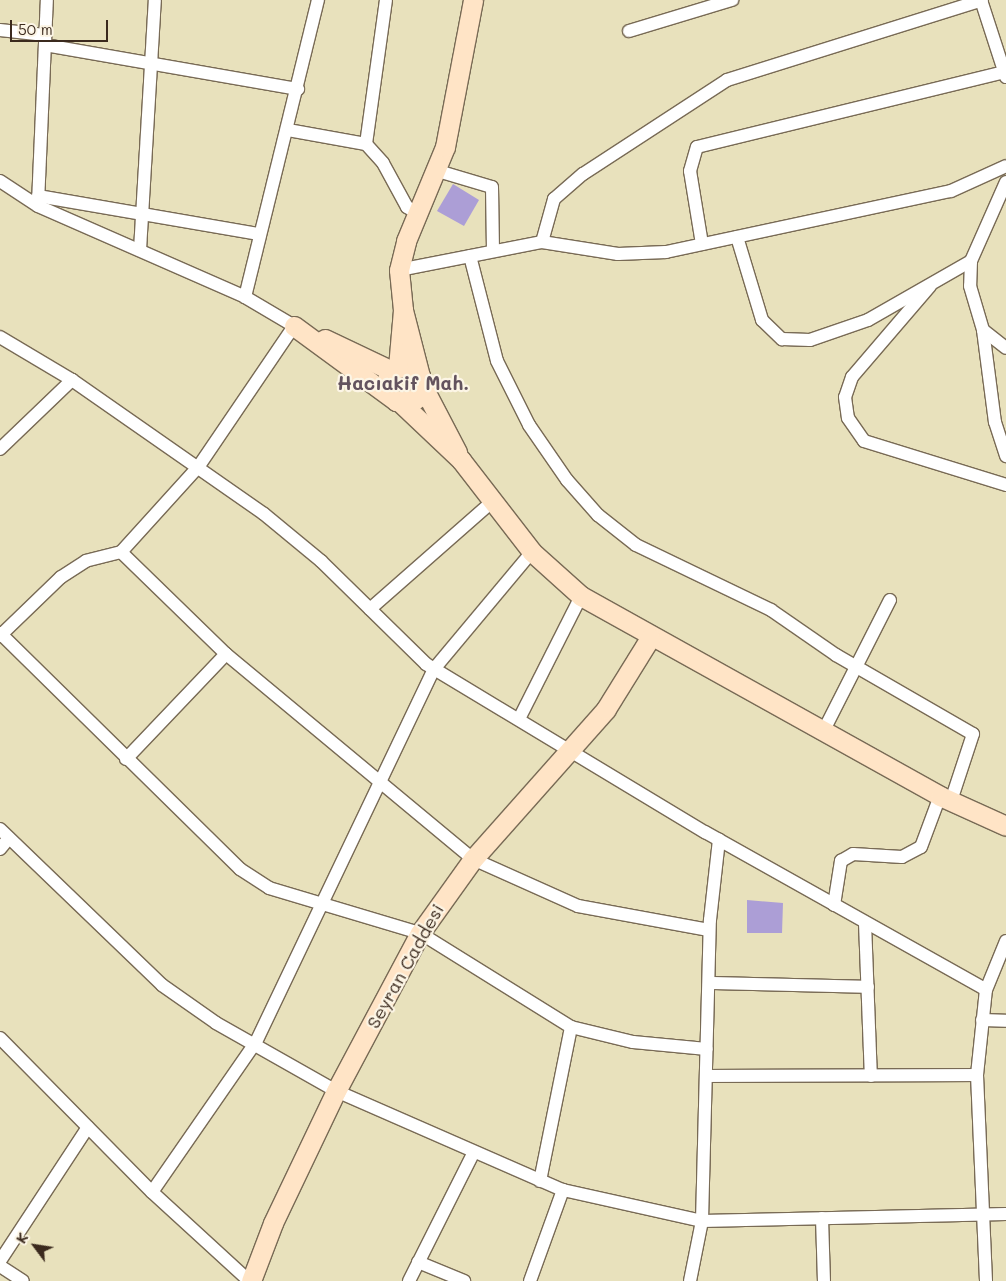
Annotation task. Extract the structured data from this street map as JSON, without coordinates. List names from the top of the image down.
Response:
{
  "streets": {
    "street": ["Seyran Caddesi"]
  },
  "districts": ["Hacıakif Mah."],
  "scale_bar": "50 m",
  "north": "top left"
}
